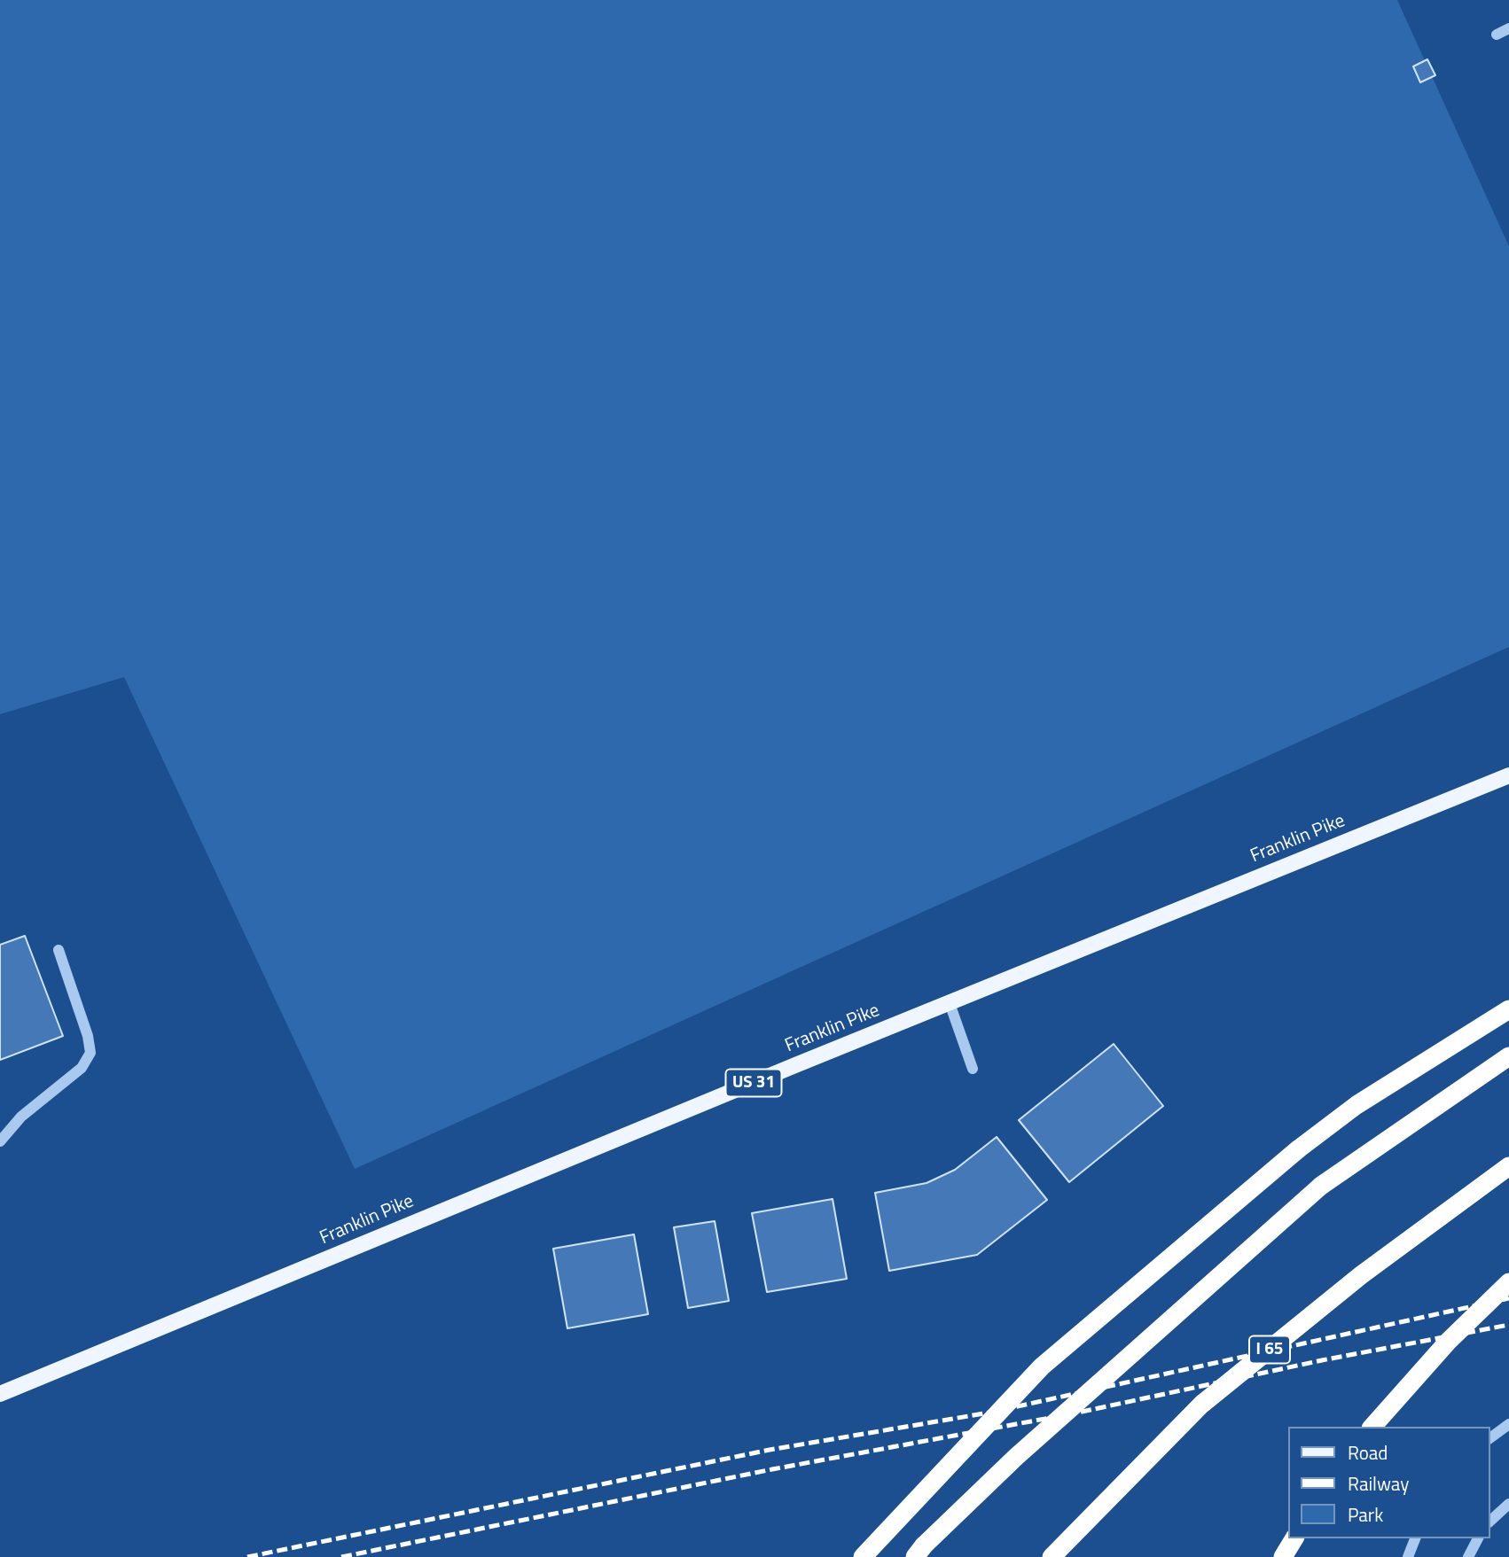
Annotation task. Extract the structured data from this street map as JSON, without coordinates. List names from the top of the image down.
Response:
{
  "streets": {
    "highway": ["I 65"],
    "main road": ["Franklin Pike", "US 31"]
  },
  "legend": ["Road", "Railway", "Park"]
}
